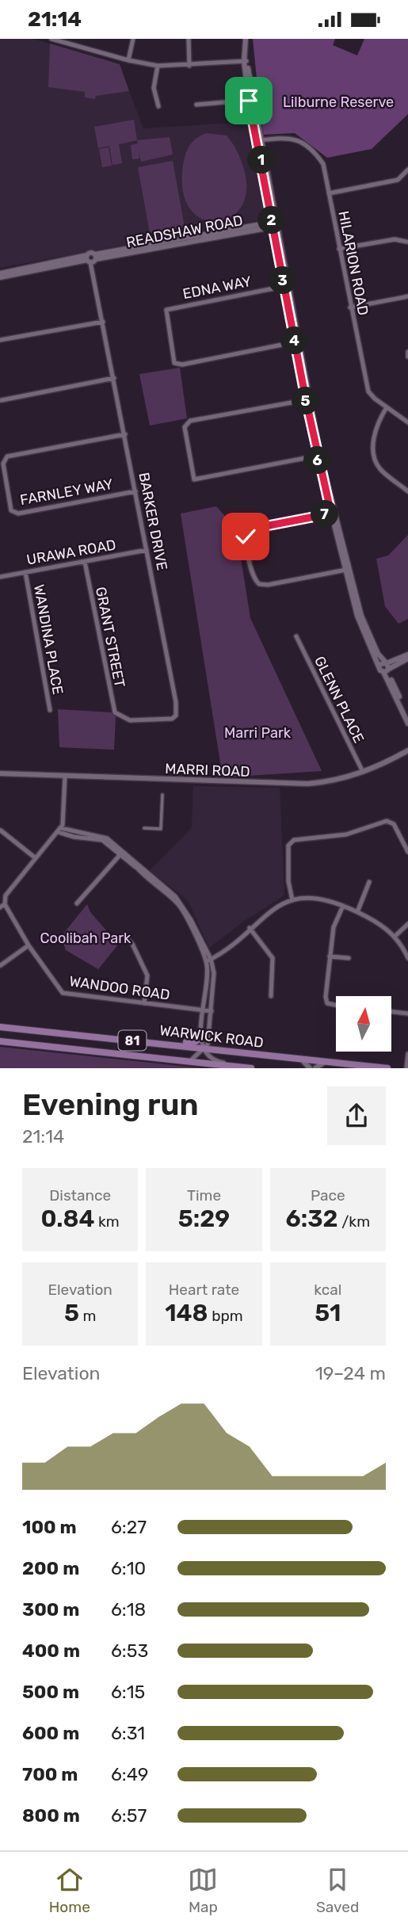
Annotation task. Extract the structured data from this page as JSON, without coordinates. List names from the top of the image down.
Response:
{
  "streets": {
    "main road": ["WARWICK ROAD", "81"],
    "street": [
      "READSHAW ROAD",
      "HILARION ROAD",
      "EDNA WAY",
      "FARNLEY WAY",
      "BARKER DRIVE",
      "URAWA ROAD",
      "GRANT STREET",
      "WANDINA PLACE",
      "GLENN PLACE",
      "MARRI ROAD",
      "WANDOO ROAD"
    ]
  },
  "crossings": [
    ["READSHAW ROAD", "BARKER DRIVE"],
    ["FARNLEY WAY", "BARKER DRIVE"],
    ["BARKER DRIVE", "URAWA ROAD"],
    ["BARKER DRIVE", "GRANT STREET"],
    ["URAWA ROAD", "GRANT STREET"],
    ["URAWA ROAD", "WANDINA PLACE"],
    ["GLENN PLACE", "MARRI ROAD"]
  ],
  "parks": ["Lilburne Reserve", "Marri Park", "Coolibah Park"],
  "north": "top",
  "page": {
    "status": "21:14",
    "pins": [
      "1",
      "2",
      "3",
      "4",
      "5",
      "6",
      "7"
    ],
    "heading": ["Evening run", "21:14"],
    "stats": [
      ["Distance", "0.84 km"],
      ["Time", "5:29"],
      ["Pace", "6:32 /km"],
      ["Elevation", "5 m"],
      ["Heart rate", "148 bpm"],
      ["kcal", "51"]
    ],
    "chart": ["Elevation", "19–24 m"],
    "list": [
      {
        "name": "100 m",
        "note": "6:27"
      },
      {
        "name": "200 m",
        "note": "6:10"
      },
      {
        "name": "300 m",
        "note": "6:18"
      },
      {
        "name": "400 m",
        "note": "6:53"
      },
      {
        "name": "500 m",
        "note": "6:15"
      },
      {
        "name": "600 m",
        "note": "6:31"
      },
      {
        "name": "700 m",
        "note": "6:49"
      },
      {
        "name": "800 m",
        "note": "6:57"
      }
    ],
    "tabs": ["Home", "Map", "Saved"]
  }
}
